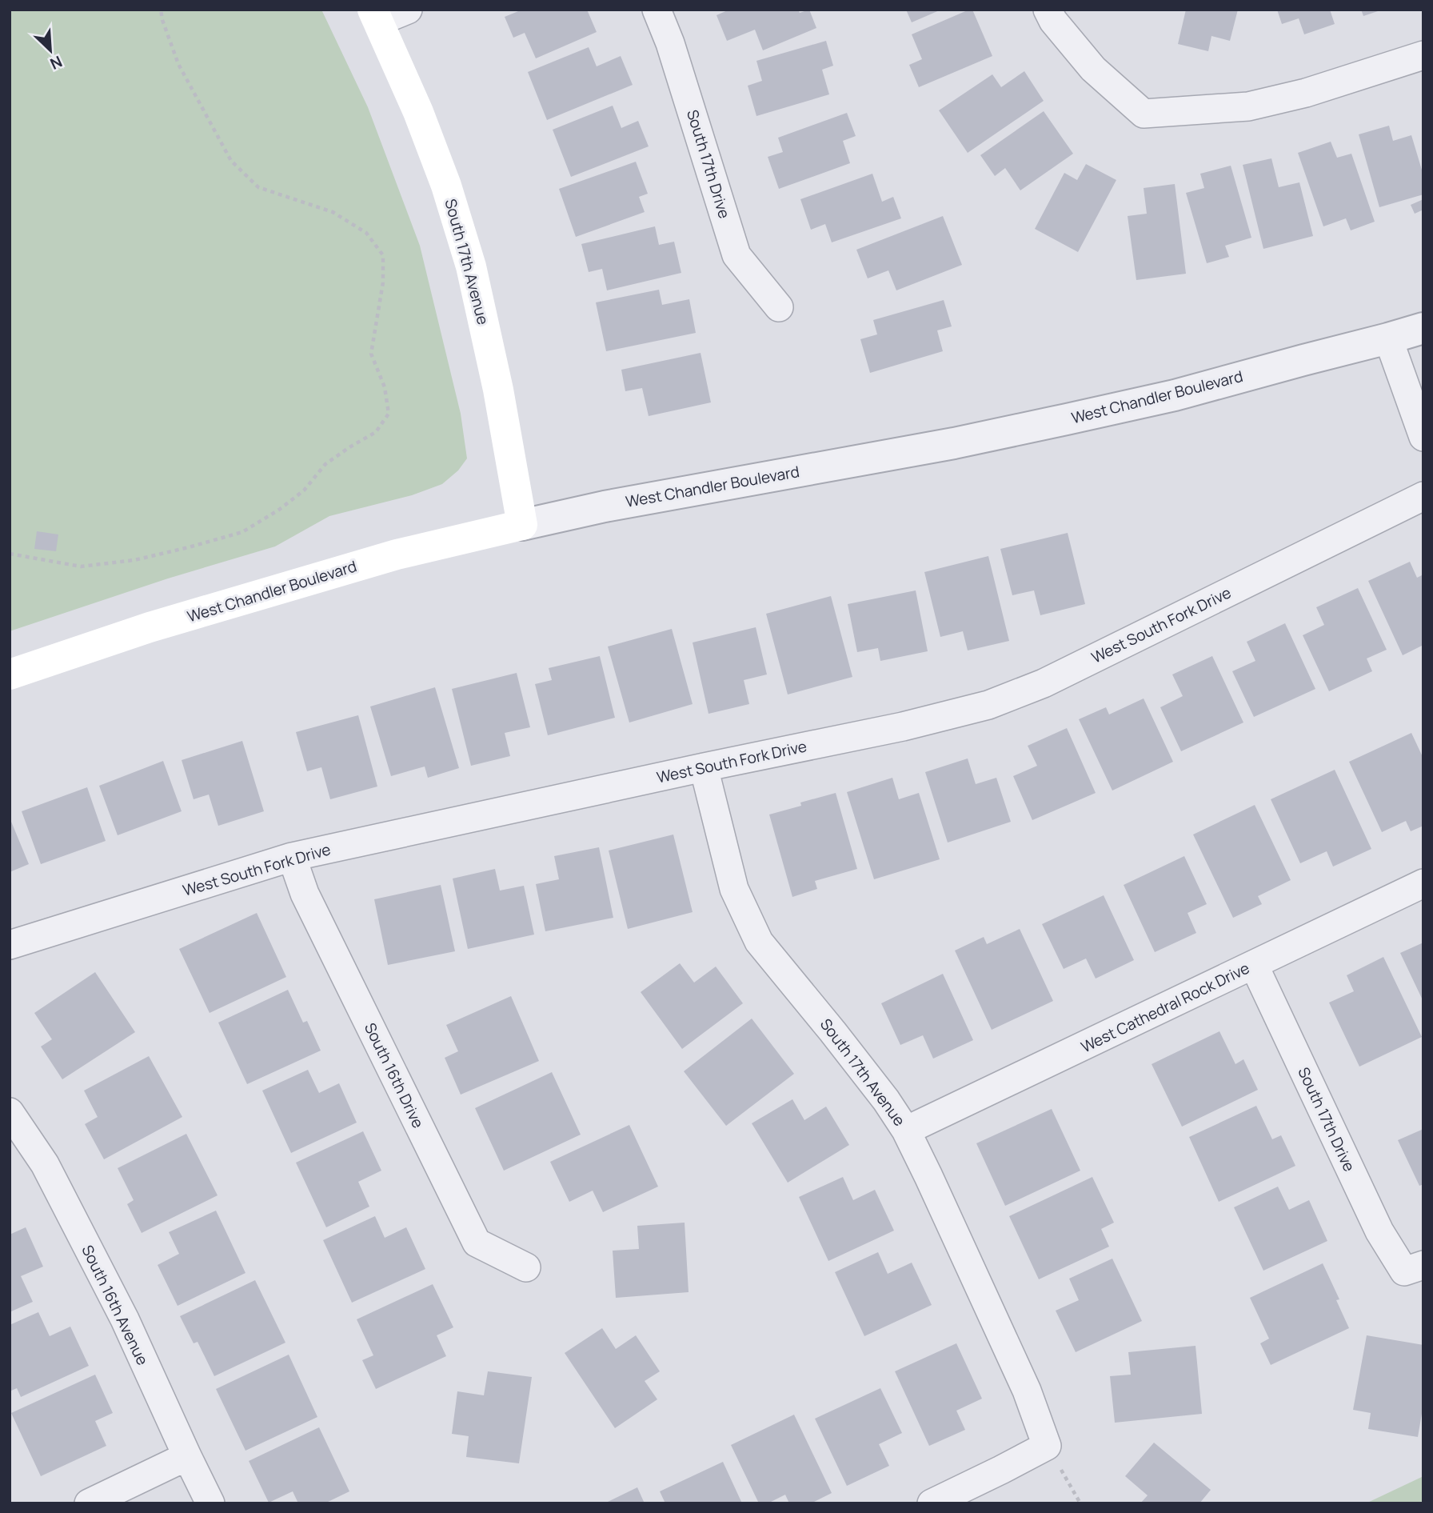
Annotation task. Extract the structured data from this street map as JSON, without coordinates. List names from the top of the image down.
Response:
{
  "streets": {
    "main road": ["South 17th Avenue", "West Chandler Boulevard"],
    "street": [
      "South 17th Drive",
      "West South Fork Drive",
      "West Cathedral Rock Drive",
      "South 16th Drive",
      "South 16th Avenue"
    ]
  },
  "crossings": [
    ["South 17th Drive", "West Cathedral Rock Drive"],
    ["South 17th Avenue", "West Chandler Boulevard"],
    ["South 17th Avenue", "West South Fork Drive"],
    ["South 17th Avenue", "West Cathedral Rock Drive"],
    ["West South Fork Drive", "South 16th Drive"]
  ],
  "north": "bottom right"
}
